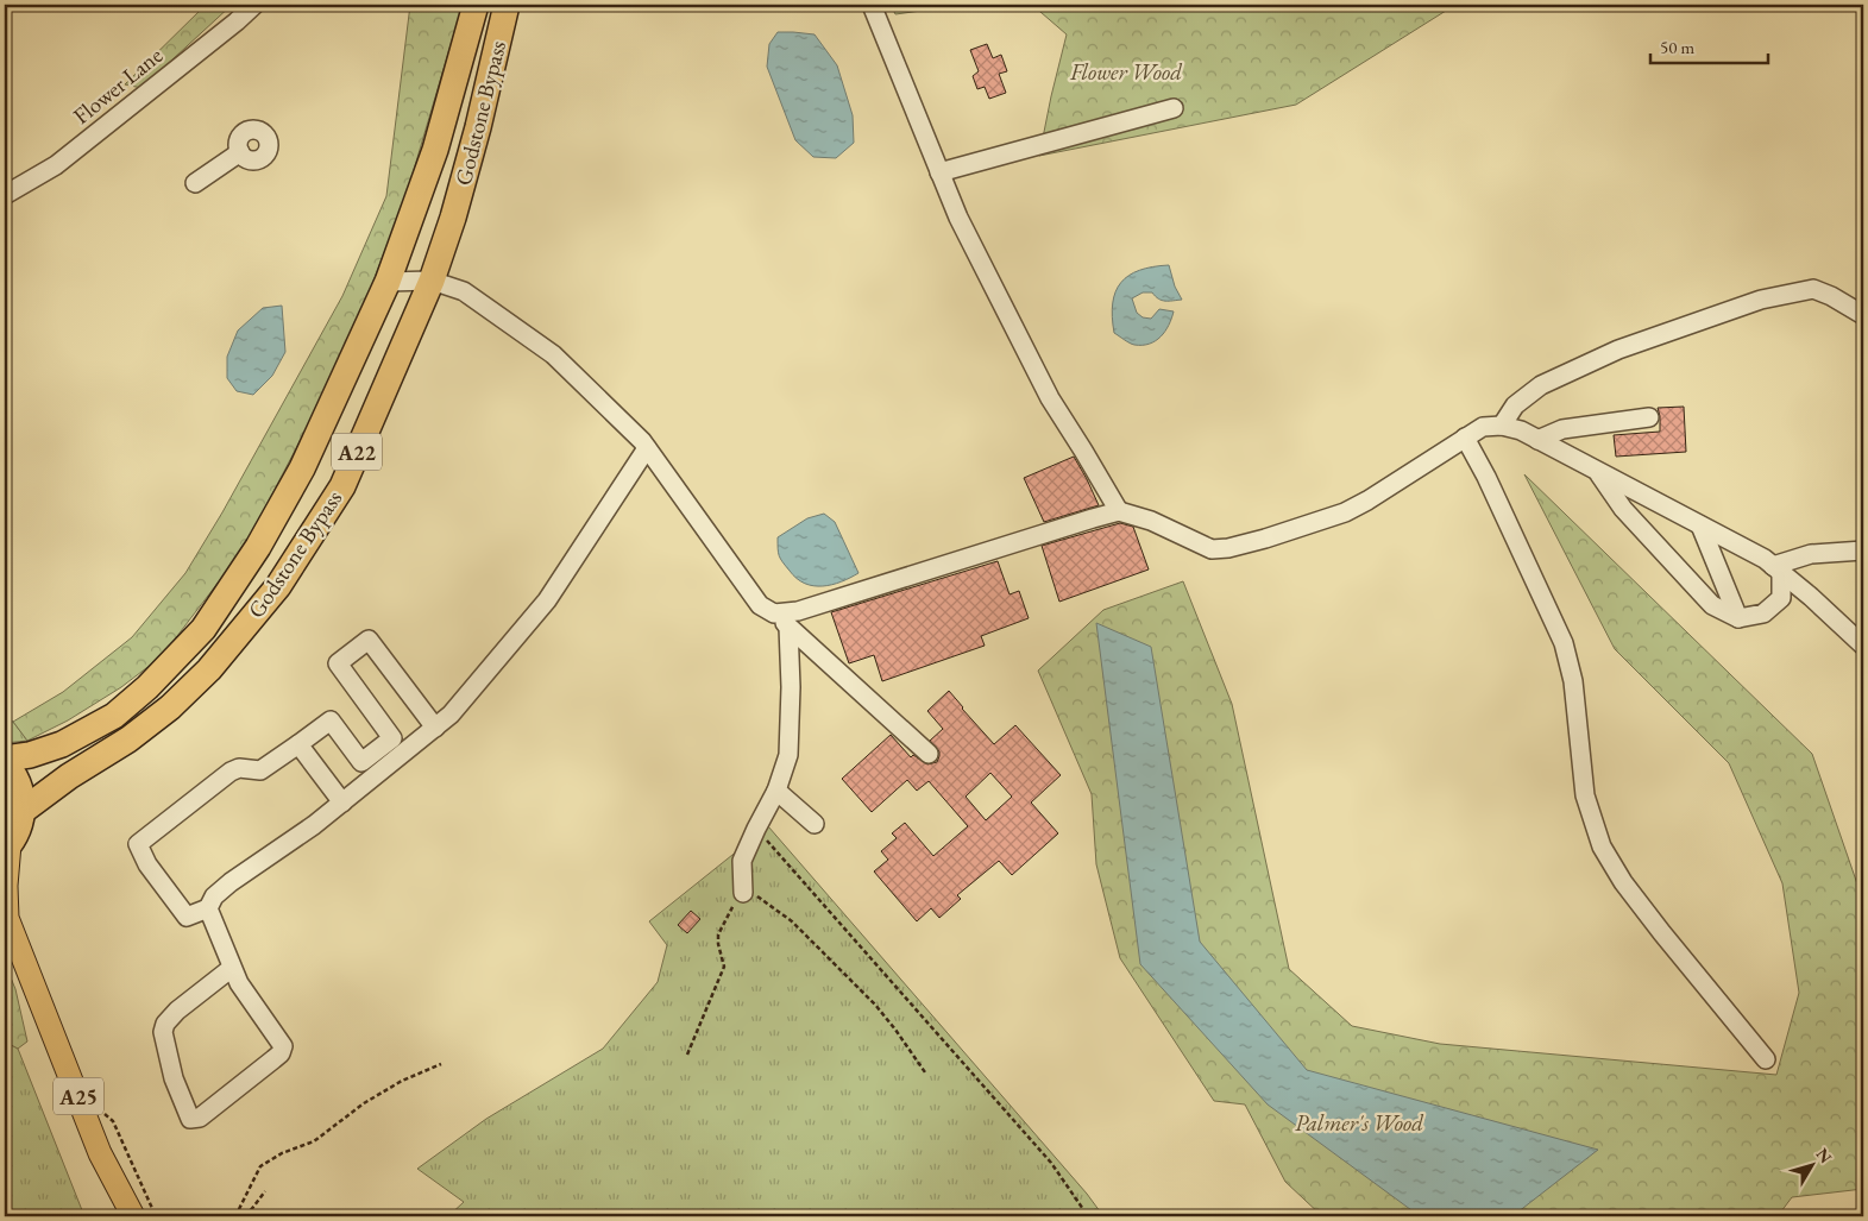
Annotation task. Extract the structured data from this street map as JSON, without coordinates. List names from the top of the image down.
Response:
{
  "streets": {
    "highway": ["Godstone Bypass", "A22"],
    "main road": ["A25"],
    "street": ["Flower Lane"]
  },
  "parks": ["Flower Wood", "Palmer's Wood"],
  "scale_bar": "50 m",
  "north": "top right"
}
